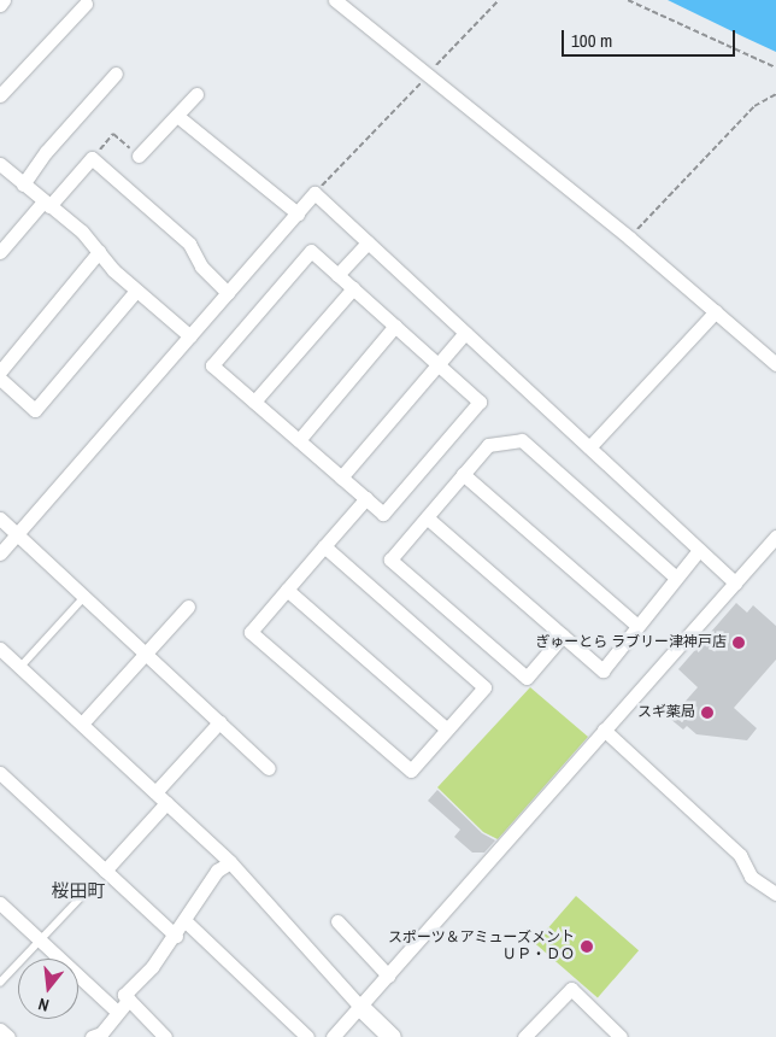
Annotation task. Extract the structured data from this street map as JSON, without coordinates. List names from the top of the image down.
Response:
{
  "districts": ["桜田町"],
  "places": ["ぎゅーとら ラブリー津神戸店", "スギ薬局", "スポーツ＆アミューズメント ＵＰ・ＤＯ"],
  "scale_bar": "100 m",
  "north": "bottom"
}
